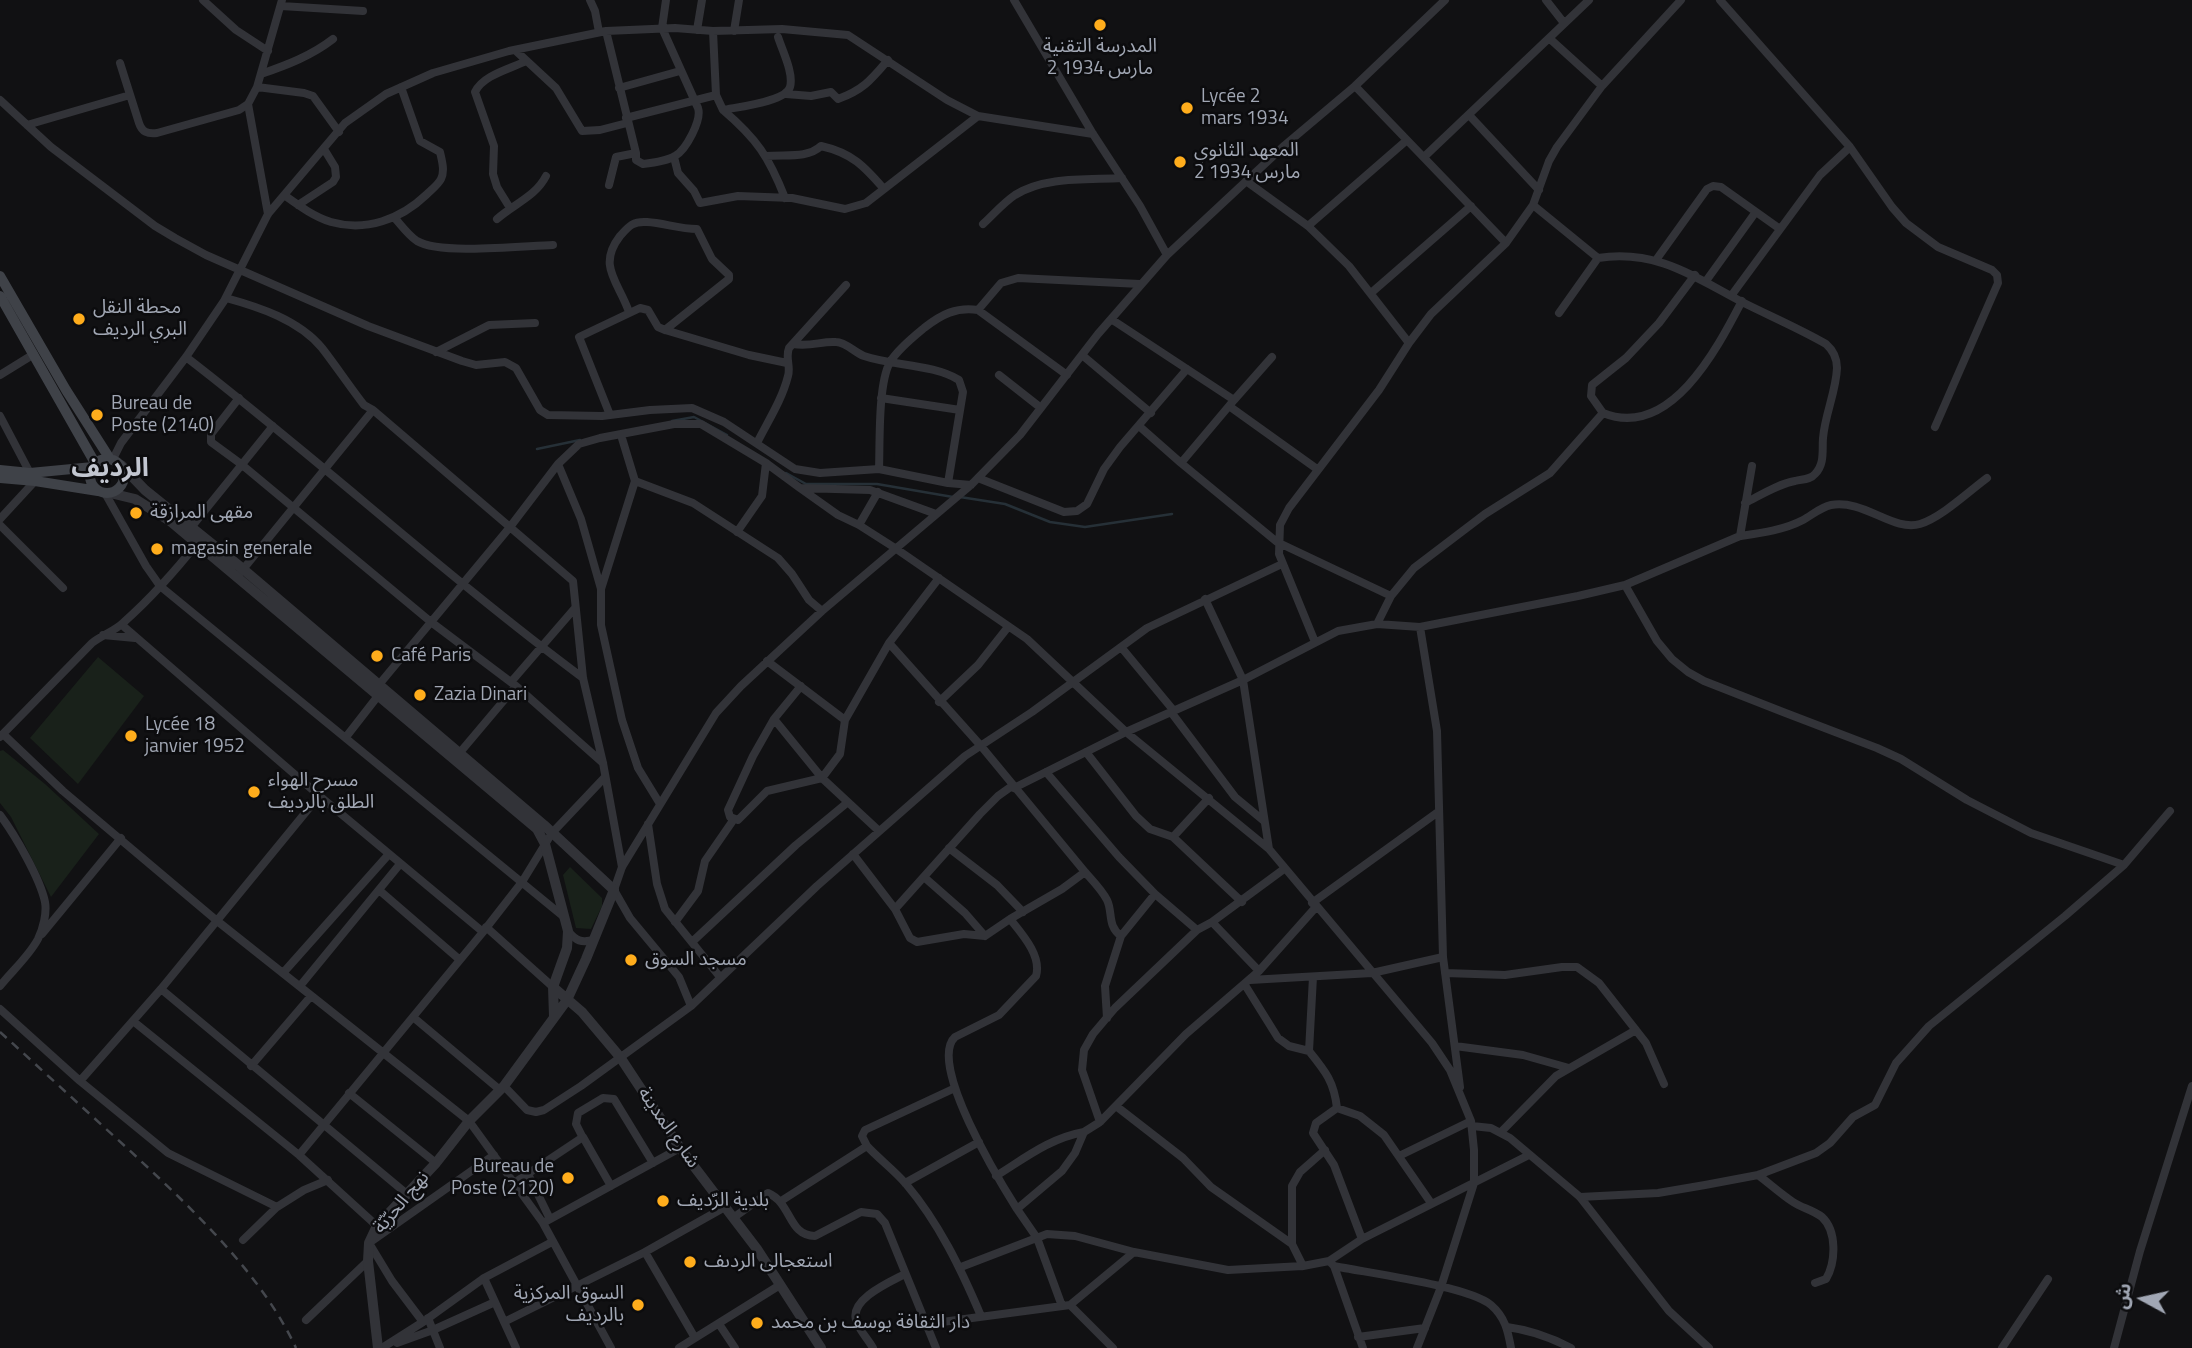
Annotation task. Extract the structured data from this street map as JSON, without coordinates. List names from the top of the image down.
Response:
{
  "streets": {
    "street": ["شارع المدينة", "نهج الحرّيّة"]
  },
  "crossings": [
    ["شارع المدينة", "نهج الحرّيّة"]
  ],
  "districts": ["الرديف"],
  "places": [
    "المدرسة التقنية 2 مارس 1934",
    "Lycée 2 mars 1934",
    "المعهد الثانوي 2 مارس 1934",
    "محطة النقل البري الرديف",
    "Bureau de Poste (2140)",
    "مقهى المرازقة",
    "magasin generale",
    "Café Paris",
    "Zazia Dinari",
    "Lycée 18 janvier 1952",
    "مسرح الهواء الطلق بالرديف",
    "مسجد السوق",
    "Bureau de Poste (2120)",
    "بلدية الرّديف",
    "استعجالى الردىف",
    "السوق المركزية بالرديف",
    "دار الثقافة يوسف بن محمد"
  ],
  "north": "left"
}
